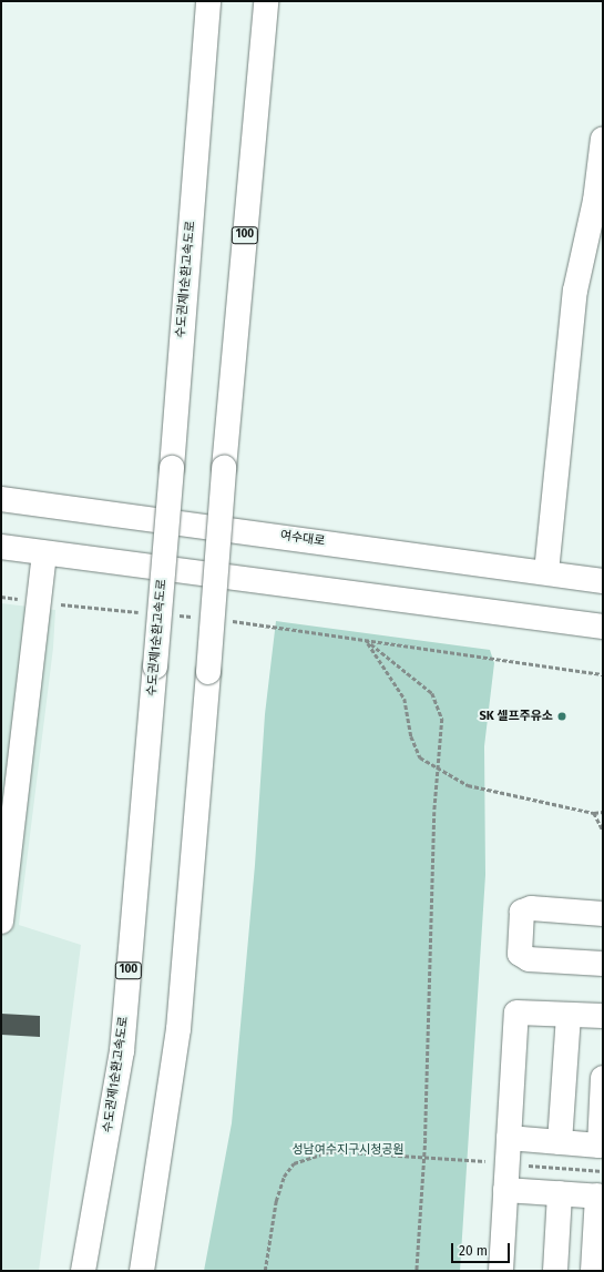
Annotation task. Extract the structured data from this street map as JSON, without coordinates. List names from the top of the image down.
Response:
{
  "streets": {
    "main road": ["100", "수도권제1순환고속도로", "여수대로"]
  },
  "parks": ["성남여수지구시청공원"],
  "places": ["SK 셀프주유소"],
  "scale_bar": "20 m"
}
